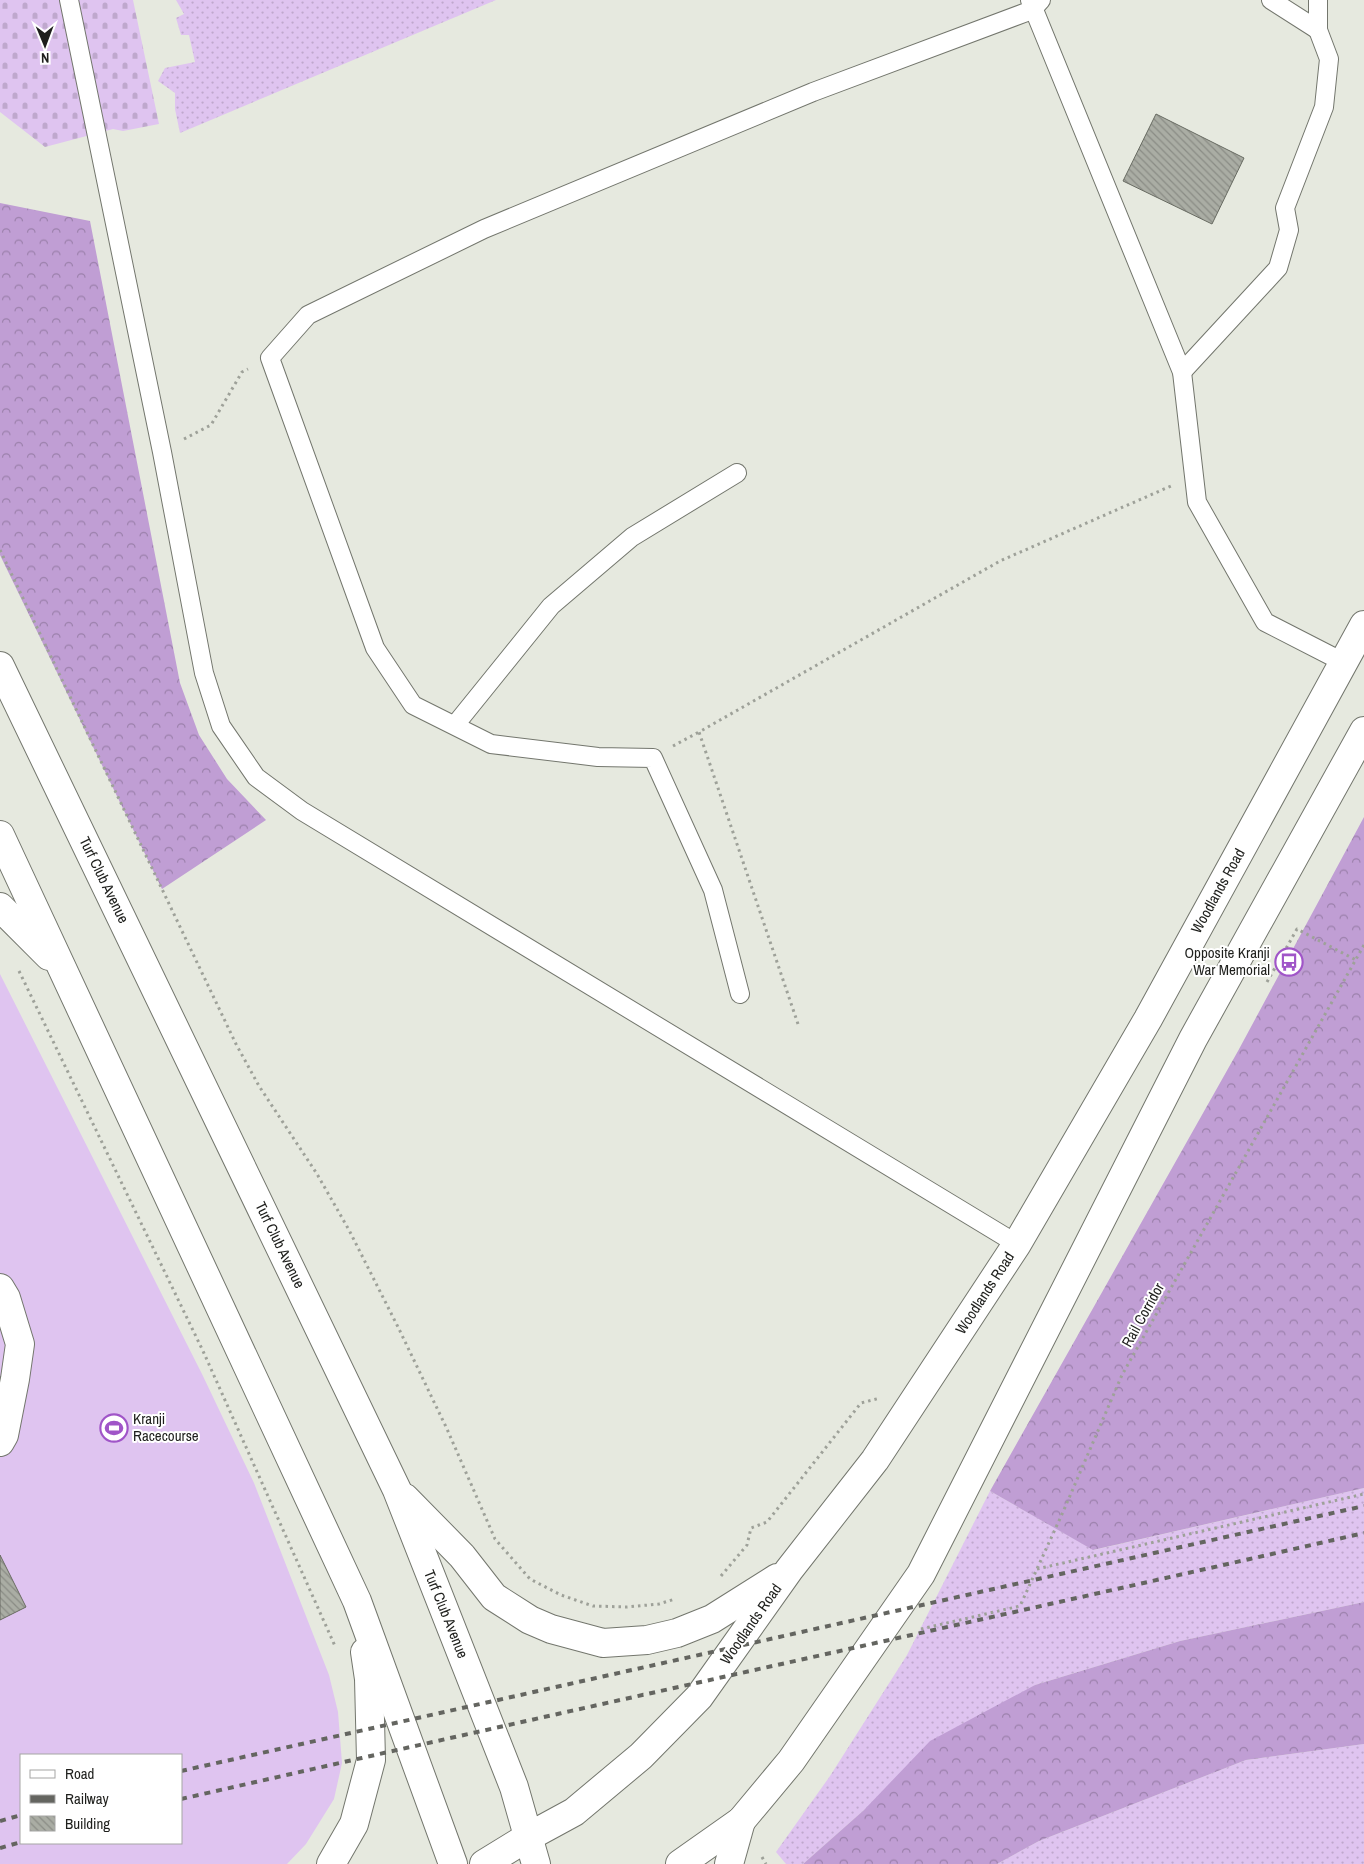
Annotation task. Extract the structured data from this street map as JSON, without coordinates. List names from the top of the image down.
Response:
{
  "streets": {
    "main road": ["Turf Club Avenue", "Woodlands Road"],
    "path": ["Rail Corridor"]
  },
  "crossings": [
    ["Turf Club Avenue", "Woodlands Road"]
  ],
  "places": {
    "bus stop": ["Opposite Kranji War Memorial"],
    "sports": ["Kranji Racecourse"]
  },
  "legend": ["Road", "Railway", "Building"],
  "north": "bottom"
}
